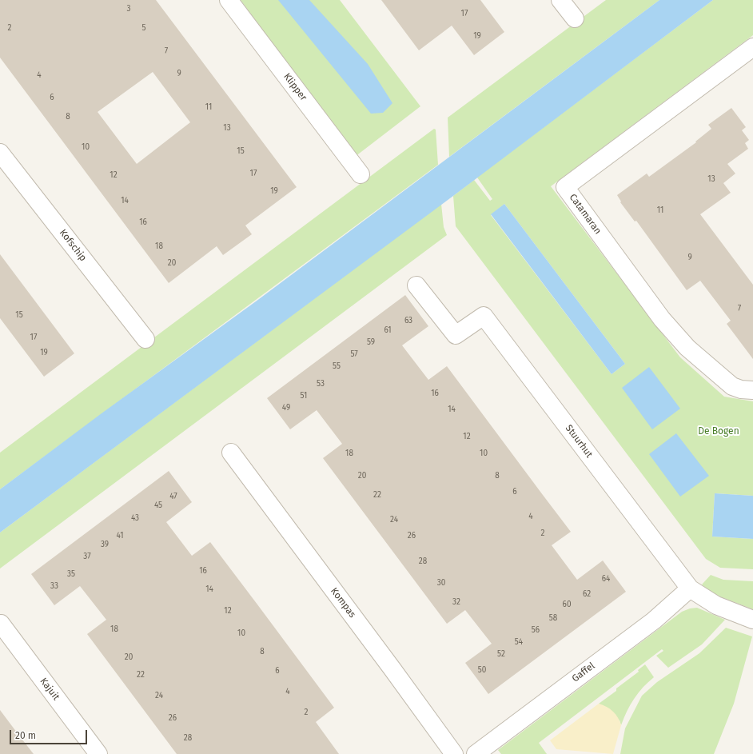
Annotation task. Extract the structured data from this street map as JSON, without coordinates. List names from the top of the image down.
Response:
{
  "streets": {
    "street": [
      "Klipper",
      "Catamaran",
      "Kofschip",
      "Stuurhut",
      "Kompas",
      "Gaffel",
      "Kajuit"
    ]
  },
  "crossings": [
    ["Stuurhut", "Gaffel"]
  ],
  "parks": ["De Bogen"],
  "house_numbers": [
    "3",
    "17",
    "2",
    "5",
    "19",
    "7",
    "9",
    "4",
    "6",
    "11",
    "8",
    "13",
    "10",
    "15",
    "17",
    "12",
    "13",
    "19",
    "14",
    "11",
    "16",
    "18",
    "9",
    "20",
    "7",
    "15",
    "63",
    "61",
    "17",
    "59",
    "19",
    "57",
    "55",
    "53",
    "16",
    "51",
    "49",
    "14",
    "12",
    "18",
    "10",
    "20",
    "8",
    "6",
    "22",
    "47",
    "45",
    "4",
    "43",
    "24",
    "2",
    "41",
    "26",
    "39",
    "37",
    "28",
    "16",
    "35",
    "64",
    "30",
    "33",
    "14",
    "62",
    "32",
    "60",
    "12",
    "58",
    "18",
    "56",
    "10",
    "54",
    "8",
    "52",
    "20",
    "50",
    "6",
    "22",
    "4",
    "24",
    "2",
    "26",
    "28"
  ],
  "scale_bar": "20 m"
}
